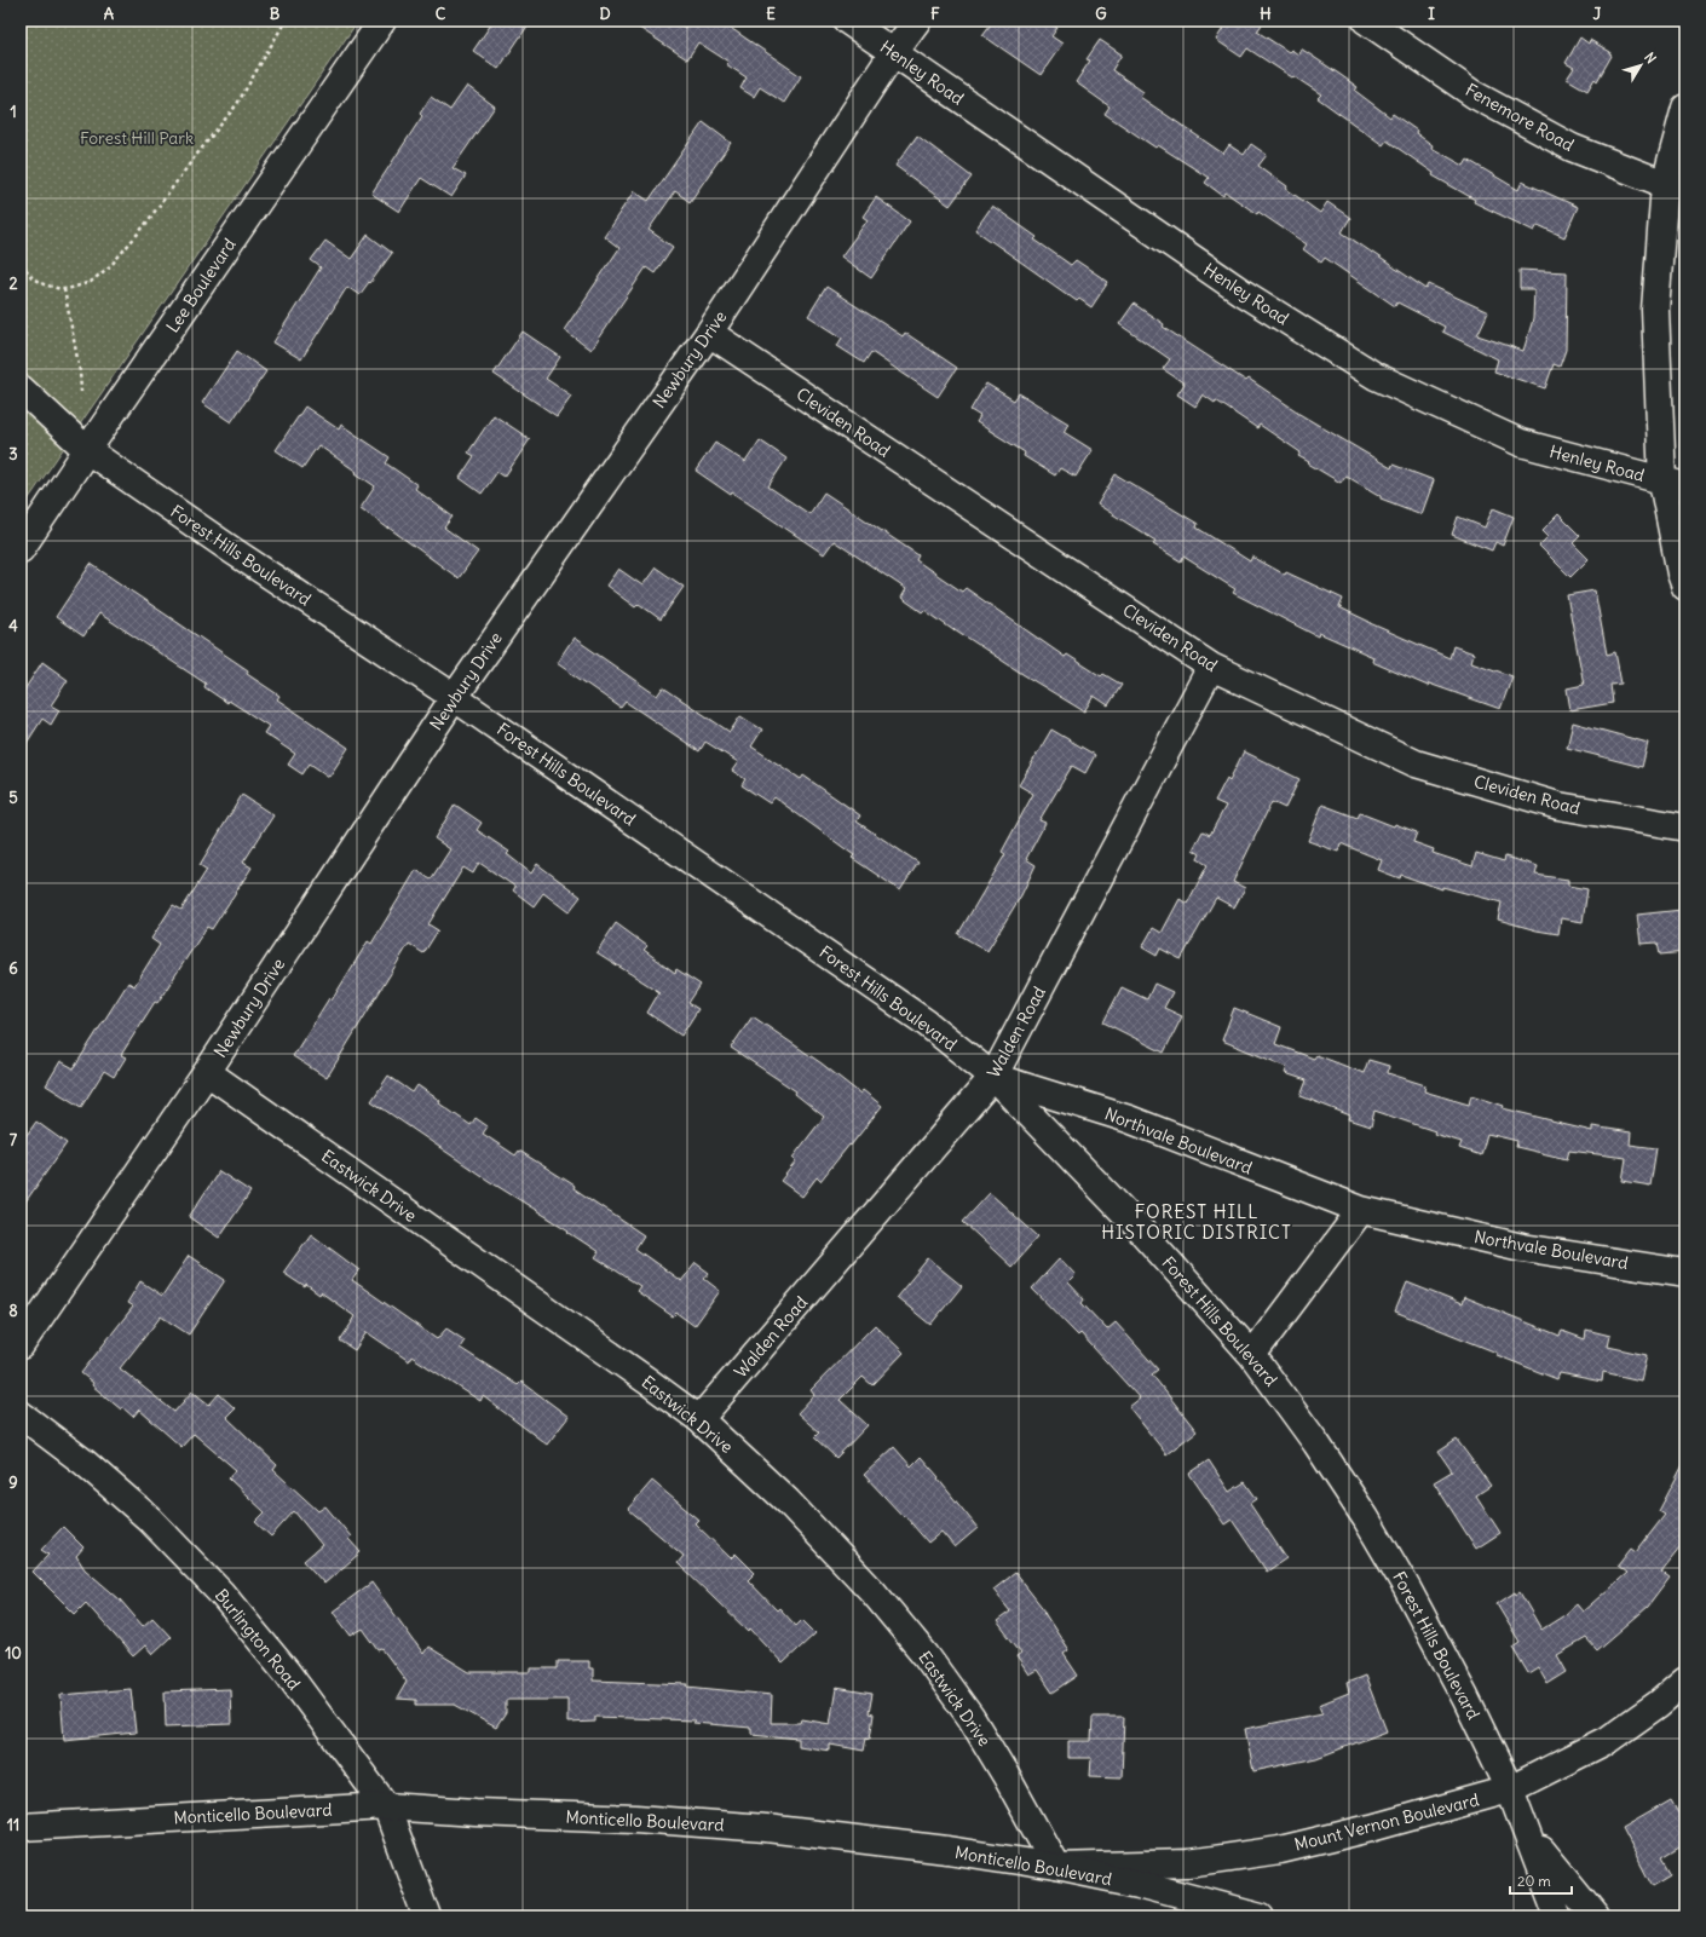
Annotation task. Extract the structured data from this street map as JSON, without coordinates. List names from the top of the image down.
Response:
{
  "streets": {
    "street": [
      "Henley Road",
      "Fenemore Road",
      "Lee Boulevard",
      "Newbury Drive",
      "Cleviden Road",
      "Forest Hills Boulevard",
      "Walden Road",
      "Northvale Boulevard",
      "Eastwick Drive",
      "Burlington Road",
      "Monticello Boulevard",
      "Mount Vernon Boulevard"
    ]
  },
  "crossings": [
    ["Henley Road", "Newbury Drive"],
    ["Lee Boulevard", "Forest Hills Boulevard"],
    ["Newbury Drive", "Cleviden Road"],
    ["Newbury Drive", "Forest Hills Boulevard"],
    ["Newbury Drive", "Eastwick Drive"],
    ["Cleviden Road", "Walden Road"],
    ["Forest Hills Boulevard", "Walden Road"],
    ["Forest Hills Boulevard", "Northvale Boulevard"],
    ["Forest Hills Boulevard", "Mount Vernon Boulevard"],
    ["Walden Road", "Northvale Boulevard"],
    ["Walden Road", "Eastwick Drive"],
    ["Eastwick Drive", "Monticello Boulevard"],
    ["Eastwick Drive", "Mount Vernon Boulevard"],
    ["Burlington Road", "Monticello Boulevard"],
    ["Monticello Boulevard", "Mount Vernon Boulevard"]
  ],
  "districts": ["FOREST HILL HISTORIC DISTRICT"],
  "parks": ["Forest Hill Park"],
  "scale_bar": "20 m",
  "north": "top right",
  "grid": {
    "columns": [
      "A",
      "B",
      "C",
      "D",
      "E",
      "F",
      "G",
      "H",
      "I",
      "J"
    ],
    "rows": [
      "1",
      "2",
      "3",
      "4",
      "5",
      "6",
      "7",
      "8",
      "9",
      "10",
      "11"
    ]
  }
}
